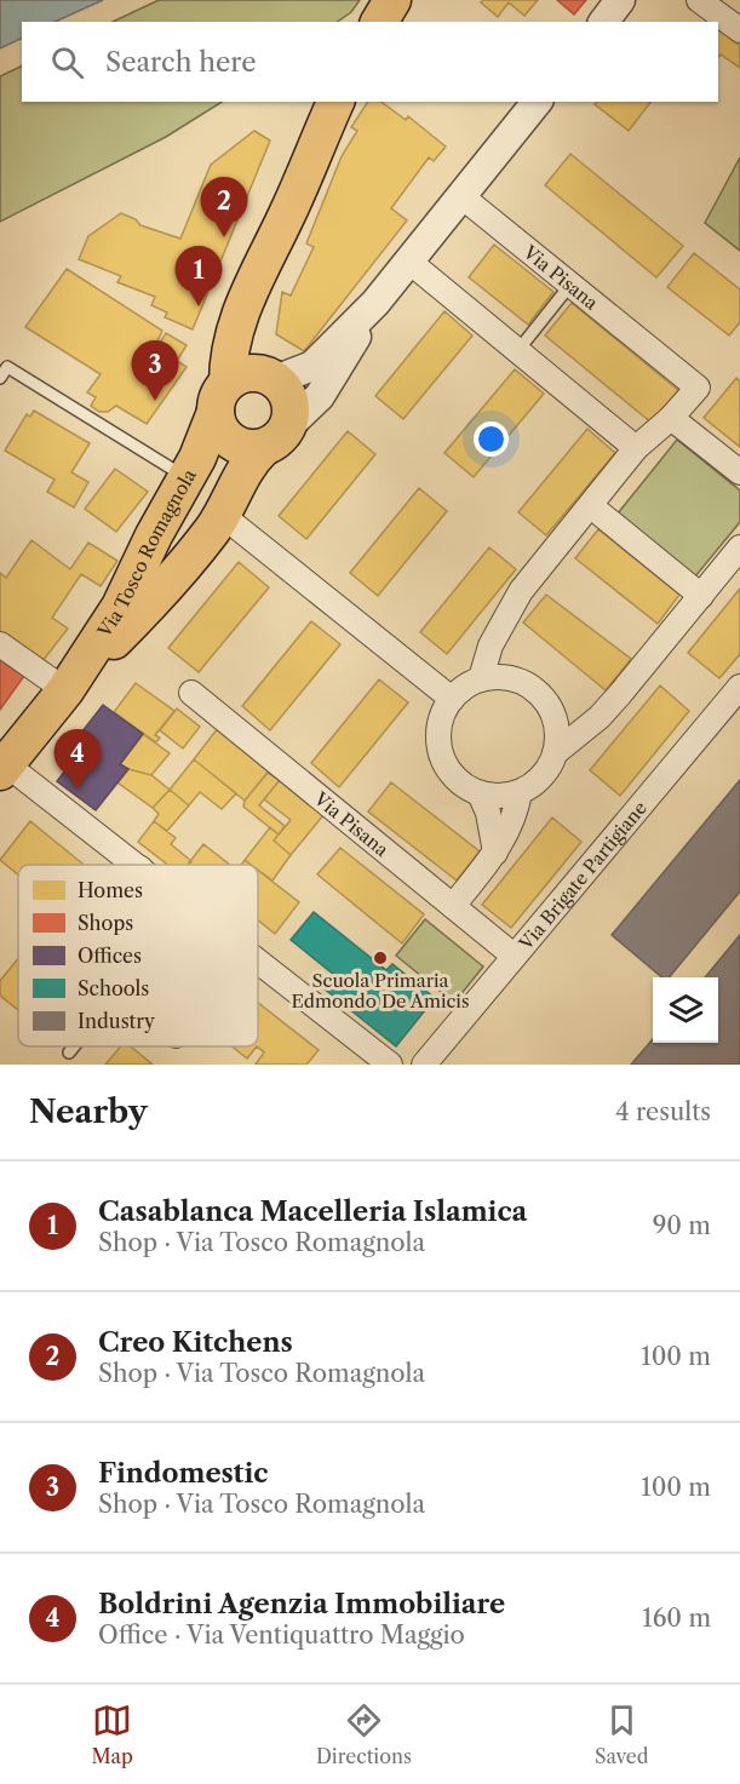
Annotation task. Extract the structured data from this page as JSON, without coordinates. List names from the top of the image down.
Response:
{
  "streets": {
    "main road": ["Via Tosco Romagnola"],
    "street": ["Via Pisana", "Via Brigate Partigiane"]
  },
  "crossings": [
    ["Via Pisana", "Via Brigate Partigiane"]
  ],
  "places": ["Scuola Primaria Edmondo De Amicis"],
  "legend": [
    "Homes",
    "Shops",
    "Offices",
    "Schools",
    "Industry"
  ],
  "page": {
    "search": "Search here",
    "pins": [
      "2",
      "1",
      "3",
      "4"
    ],
    "heading": ["Nearby", "4 results"],
    "list": [
      {
        "mark": "1",
        "name": "Casablanca Macelleria Islamica",
        "note": "Shop · Via Tosco Romagnola",
        "value": "90 m"
      },
      {
        "mark": "2",
        "name": "Creo Kitchens",
        "note": "Shop · Via Tosco Romagnola",
        "value": "100 m"
      },
      {
        "mark": "3",
        "name": "Findomestic",
        "note": "Shop · Via Tosco Romagnola",
        "value": "100 m"
      },
      {
        "mark": "4",
        "name": "Boldrini Agenzia Immobiliare",
        "note": "Office · Via Ventiquattro Maggio",
        "value": "160 m"
      }
    ],
    "nav": ["Map", "Directions", "Saved"]
  }
}
